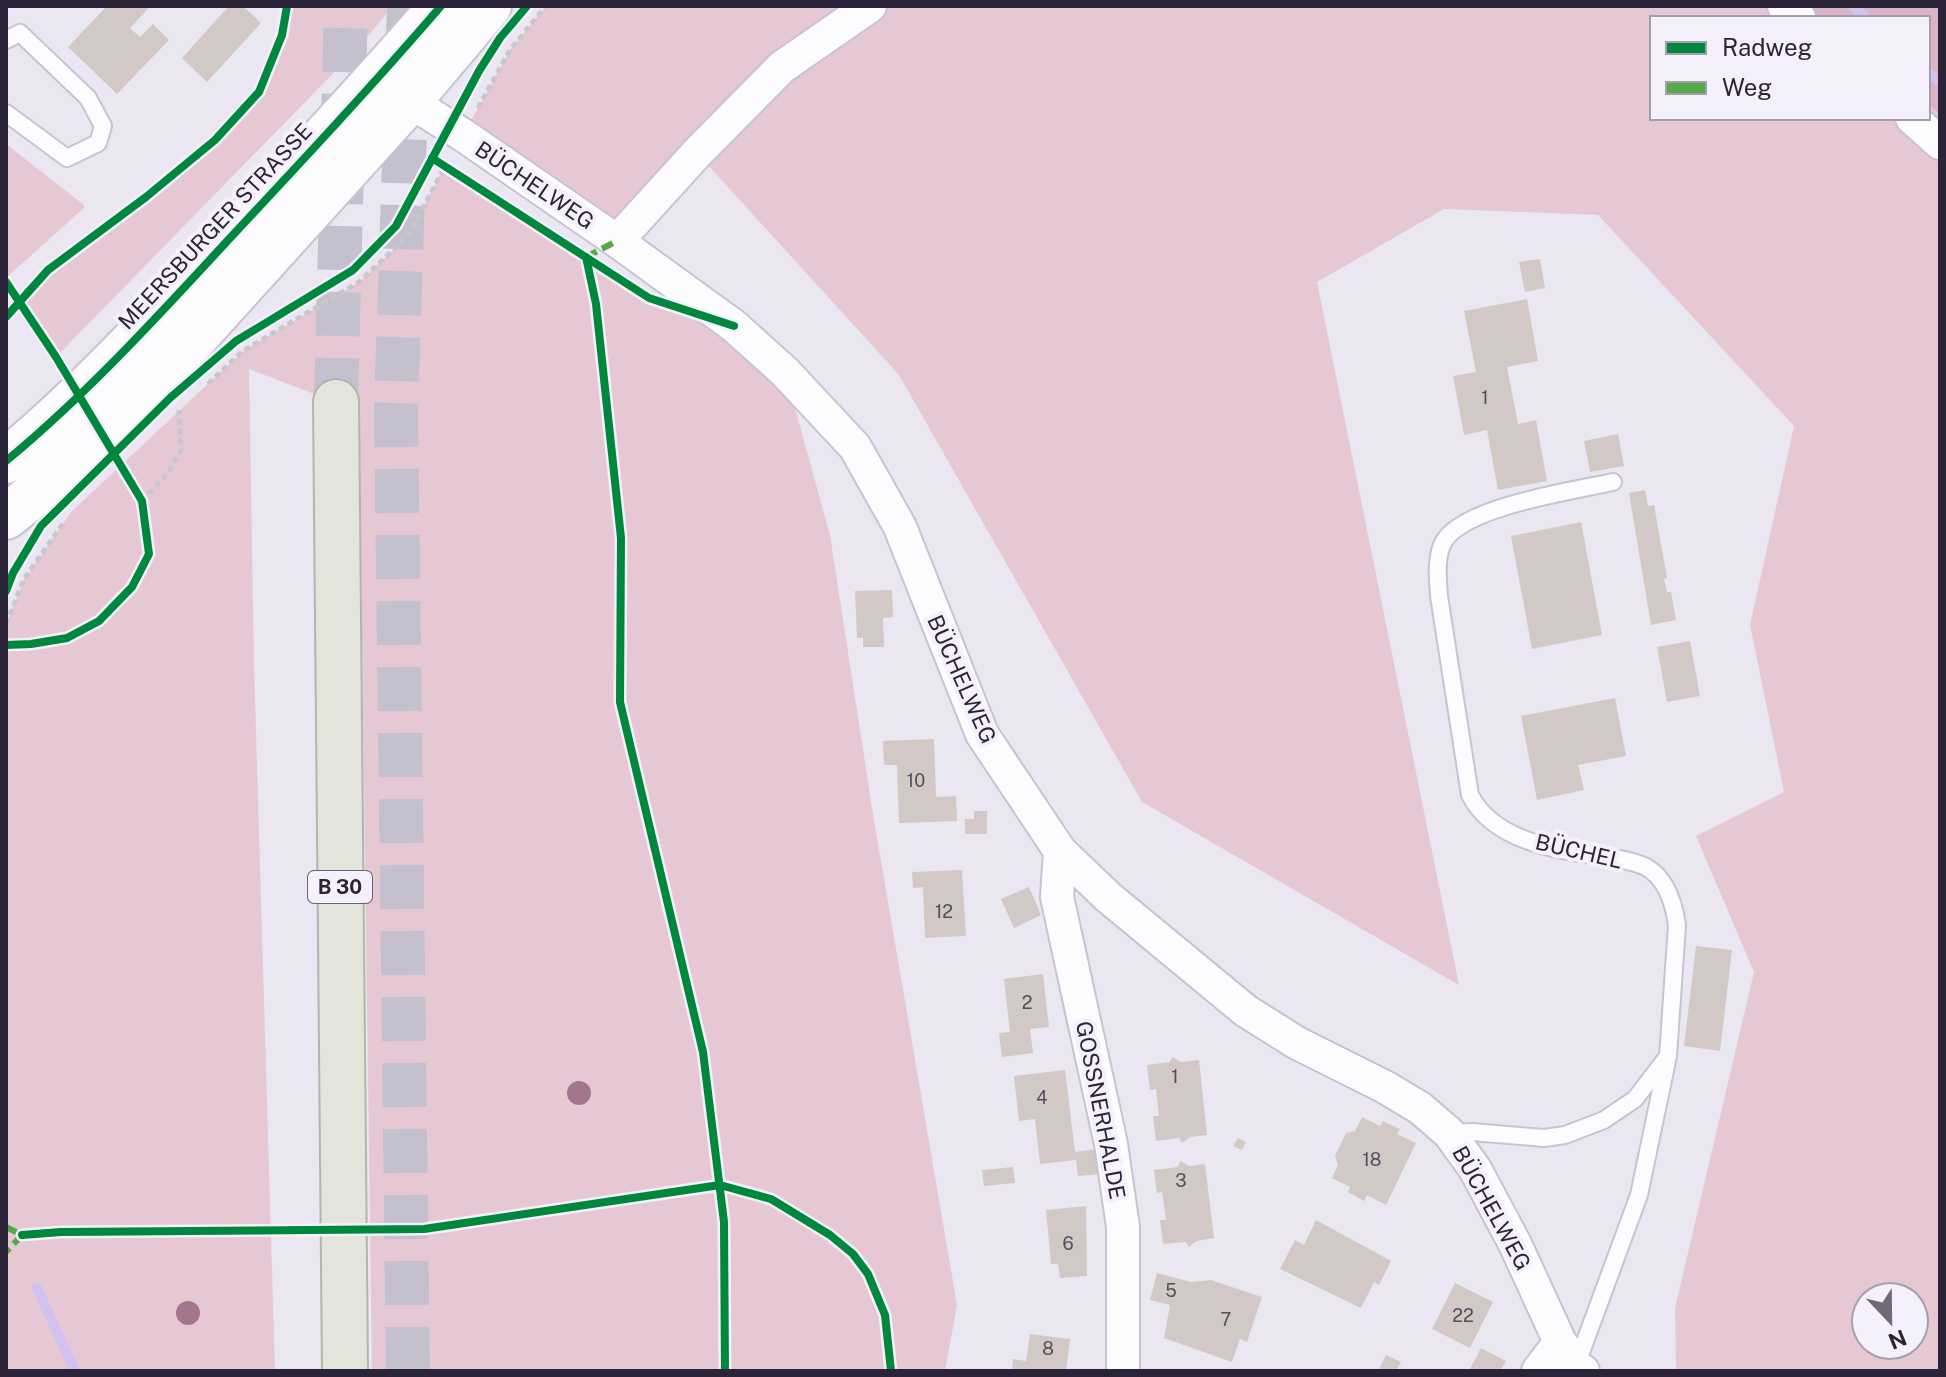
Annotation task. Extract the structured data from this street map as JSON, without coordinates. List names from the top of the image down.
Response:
{
  "streets": {
    "highway": ["B 30"],
    "street": ["BÜCHELWEG", "MEERSBURGER STRASSE", "GOSSNERHALDE"],
    "lane": ["BÜCHEL"]
  },
  "crossings": [
    ["BÜCHELWEG", "MEERSBURGER STRASSE"],
    ["BÜCHELWEG", "BÜCHEL"],
    ["BÜCHELWEG", "GOSSNERHALDE"]
  ],
  "house_numbers": [
    "1",
    "10",
    "12",
    "2",
    "1",
    "4",
    "18",
    "3",
    "6",
    "5",
    "22",
    "7",
    "8"
  ],
  "legend": ["Radweg", "Weg"],
  "north": "bottom"
}
